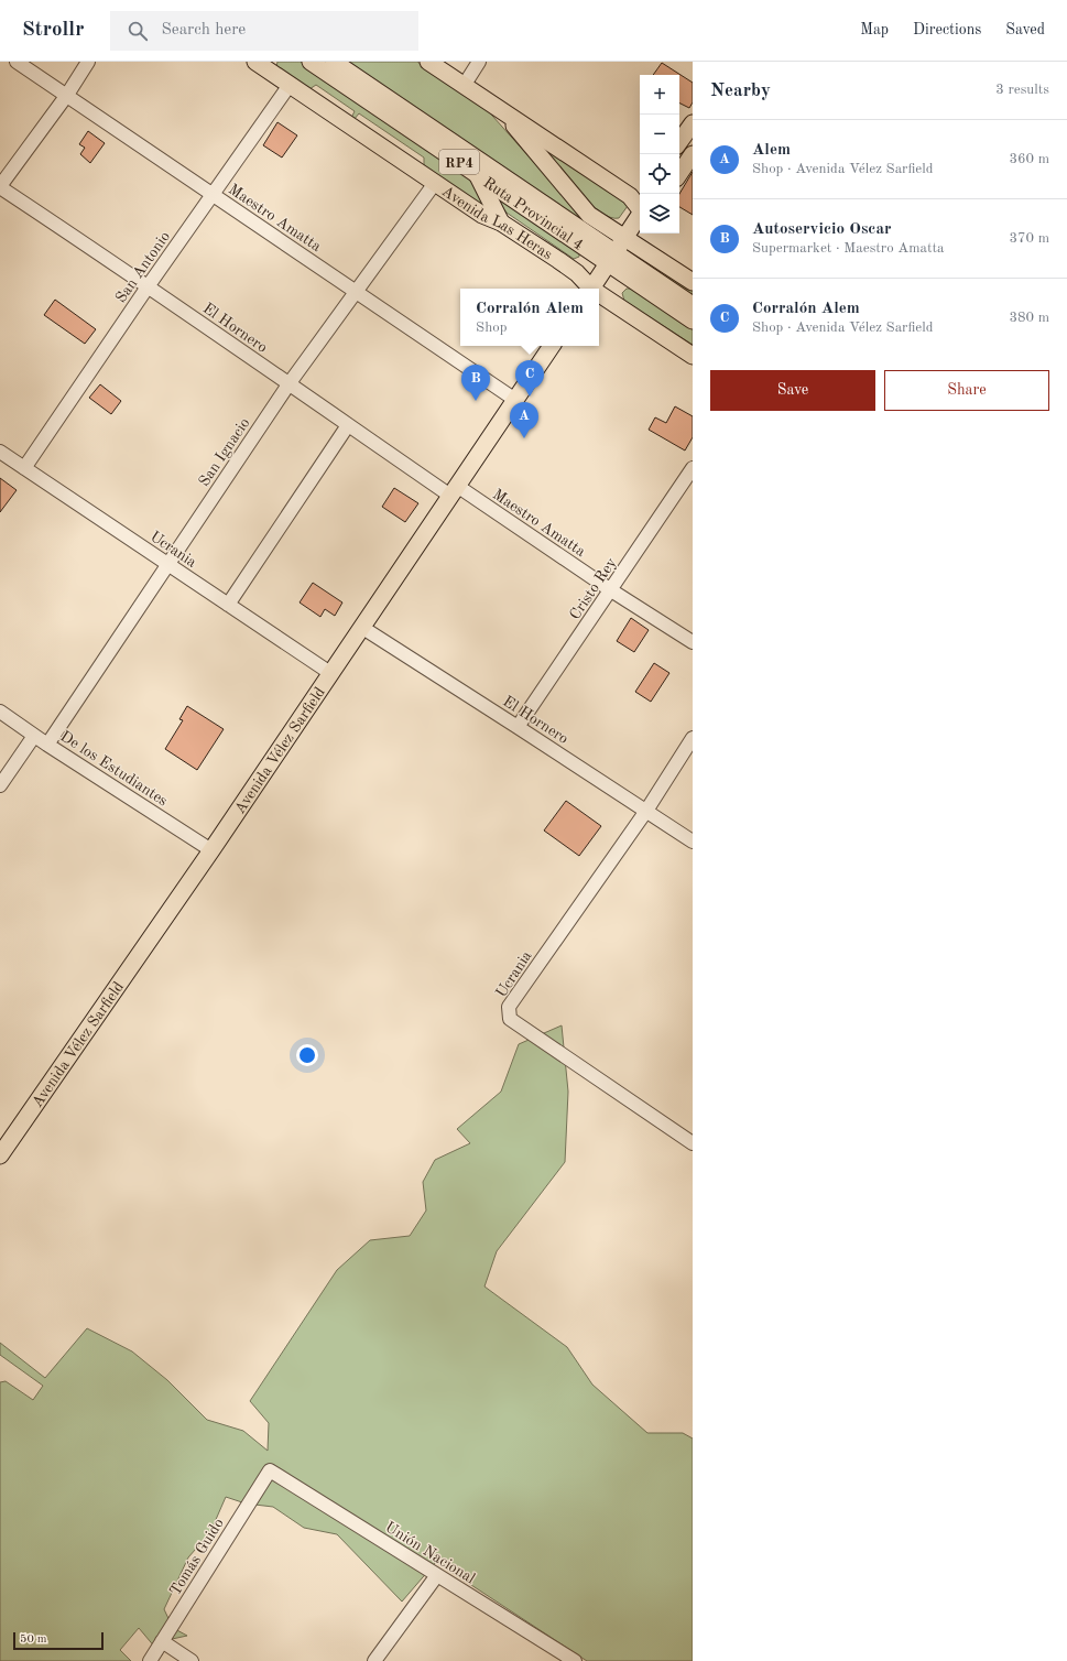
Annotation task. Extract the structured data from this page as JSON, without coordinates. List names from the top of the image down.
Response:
{
  "streets": {
    "main road": [
      "RP4",
      "Ruta Provincial 4",
      "Avenida Las Heras",
      "Avenida Vélez Sarfield"
    ],
    "street": [
      "Maestro Amatta",
      "San Antonio",
      "El Hornero",
      "San Ignacio",
      "Ucrania",
      "Cristo Rey",
      "De los Estudiantes",
      "Unión Nacional",
      "Tomás Guido"
    ]
  },
  "crossings": [
    ["Maestro Amatta", "San Antonio"],
    ["Maestro Amatta", "El Hornero"],
    ["Maestro Amatta", "San Ignacio"],
    ["Maestro Amatta", "Cristo Rey"],
    ["Maestro Amatta", "Avenida Vélez Sarfield"],
    ["Avenida Las Heras", "San Antonio"],
    ["Avenida Las Heras", "San Ignacio"],
    ["San Antonio", "El Hornero"],
    ["San Antonio", "Ucrania"],
    ["El Hornero", "San Ignacio"],
    ["El Hornero", "Ucrania"],
    ["El Hornero", "Cristo Rey"],
    ["El Hornero", "Avenida Vélez Sarfield"],
    ["San Ignacio", "Ucrania"],
    ["San Ignacio", "De los Estudiantes"],
    ["Ucrania", "Avenida Vélez Sarfield"],
    ["Avenida Vélez Sarfield", "De los Estudiantes"],
    ["Unión Nacional", "Tomás Guido"]
  ],
  "scale_bar": "50 m",
  "page": {
    "header": "Strollr",
    "search": "Search here",
    "nav": ["Map", "Directions", "Saved"],
    "heading": ["Nearby", "3 results"],
    "map_buttons": ["+", "−"],
    "list": [
      {
        "mark": "A",
        "name": "Alem",
        "note": "Shop · Avenida Vélez Sarfield",
        "value": "360 m"
      },
      {
        "mark": "B",
        "name": "Autoservicio Oscar",
        "note": "Supermarket · Maestro Amatta",
        "value": "370 m"
      },
      {
        "mark": "C",
        "name": "Corralón Alem",
        "note": "Shop · Avenida Vélez Sarfield",
        "value": "380 m"
      }
    ],
    "popup": ["Corralón Alem", "Shop"],
    "buttons": ["Save", "Share"],
    "pins": ["C", "B", "A"],
    "scale": "50 m"
  }
}
